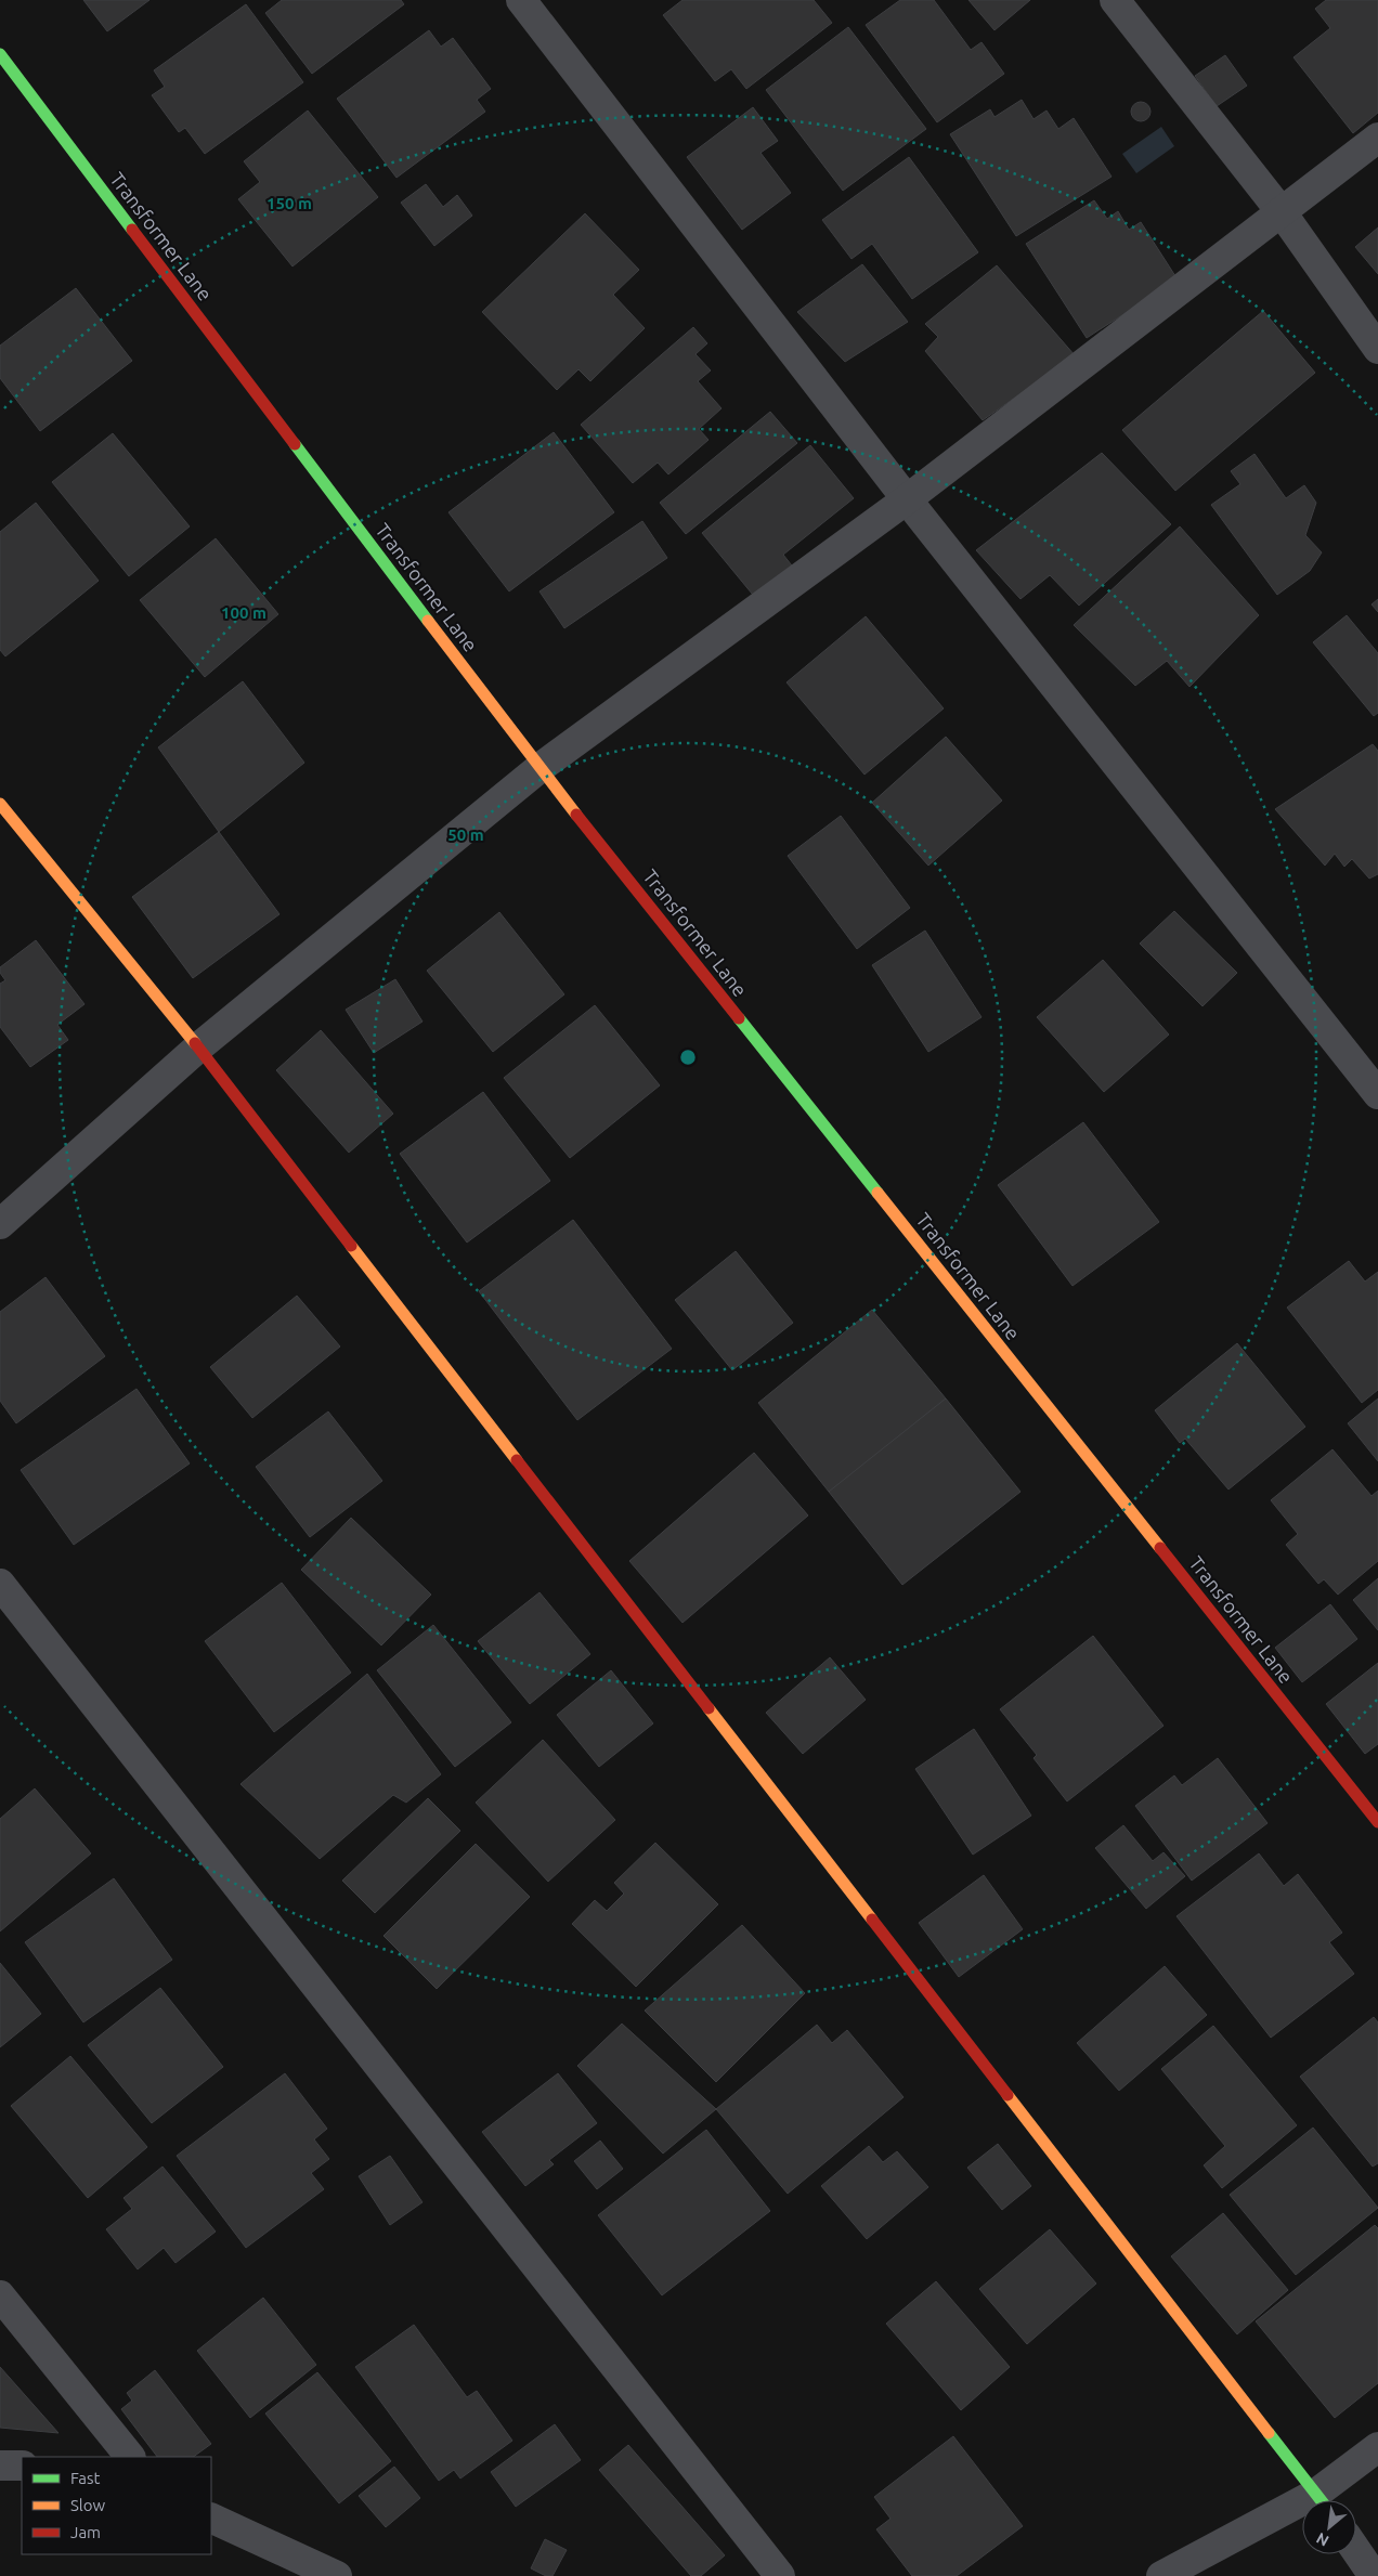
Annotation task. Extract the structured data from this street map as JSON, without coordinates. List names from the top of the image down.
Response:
{
  "streets": {
    "street": ["Transformer Lane"]
  },
  "legend": ["Fast", "Slow", "Jam"],
  "north": "bottom left",
  "rings": ["150 m", "100 m", "50 m"]
}
